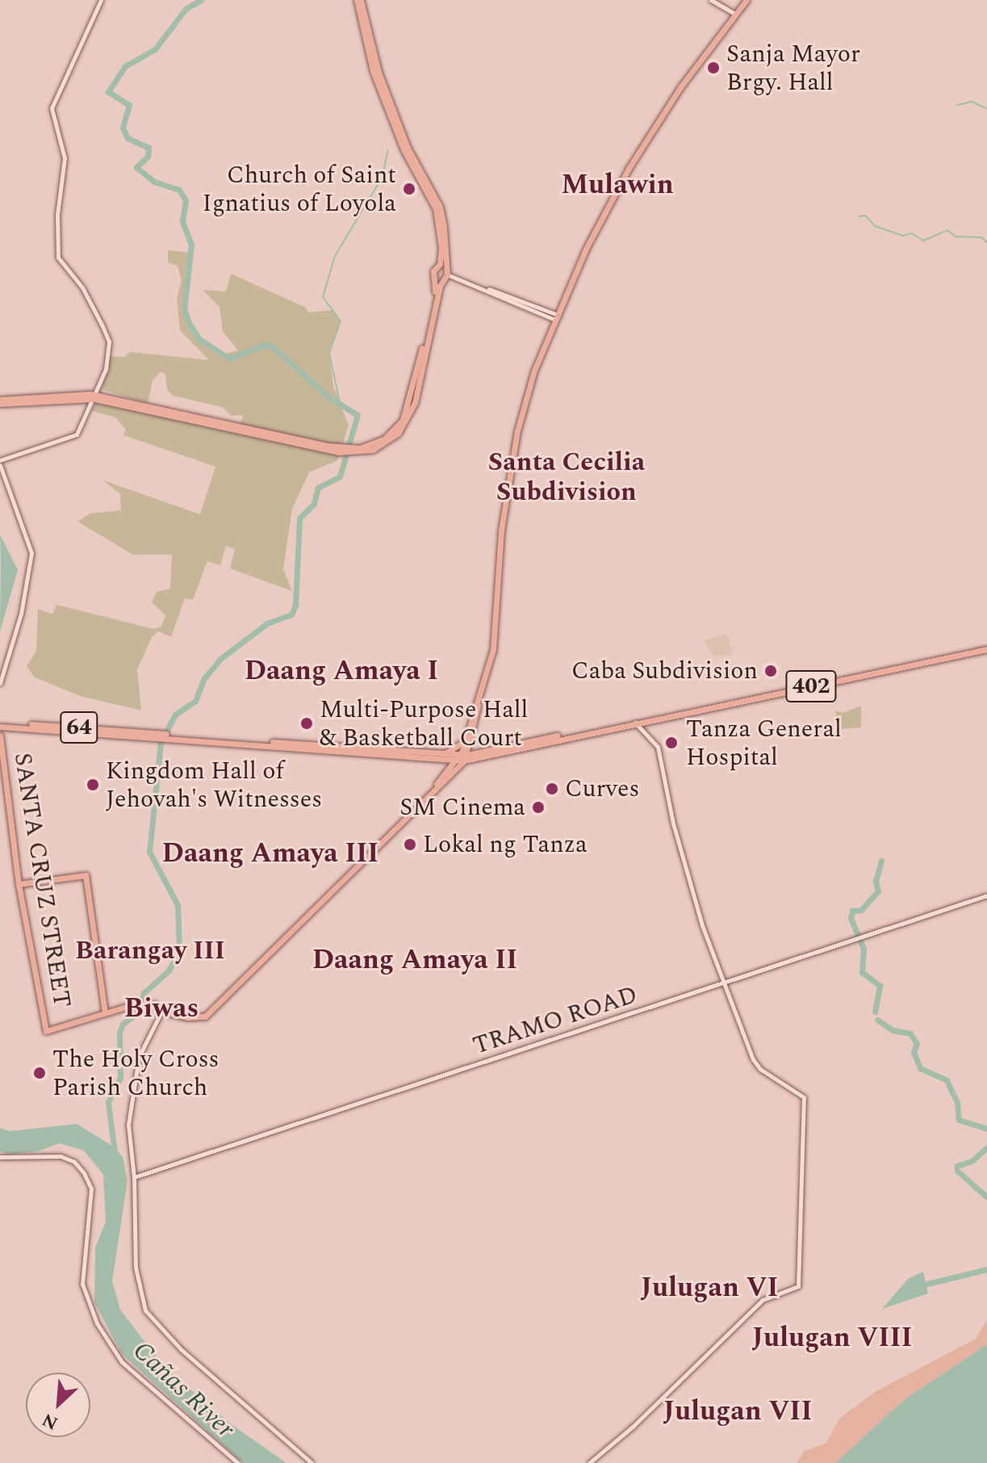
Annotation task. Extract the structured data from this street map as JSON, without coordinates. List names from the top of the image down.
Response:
{
  "streets": {
    "main road": ["402", "64", "SANTA CRUZ STREET"],
    "street": ["TRAMO ROAD"]
  },
  "crossings": [
    ["402", "64"]
  ],
  "districts": [
    "Mulawin",
    "Santa Cecilia Subdivision",
    "Daang Amaya I",
    "Daang Amaya III",
    "Barangay III",
    "Daang Amaya II",
    "Biwas",
    "Julugan VI",
    "Julugan VIII",
    "Julugan VII"
  ],
  "water": ["Cañas River"],
  "places": [
    "Sanja Mayor Brgy. Hall",
    "Church of Saint Ignatius of Loyola",
    "Caba Subdivision",
    "Multi-Purpose Hall & Basketball Court",
    "Tanza General Hospital",
    "Kingdom Hall of Jehovah's Witnesses",
    "Curves",
    "SM Cinema",
    "Lokal ng Tanza",
    "The Holy Cross Parish Church"
  ],
  "north": "bottom left"
}
